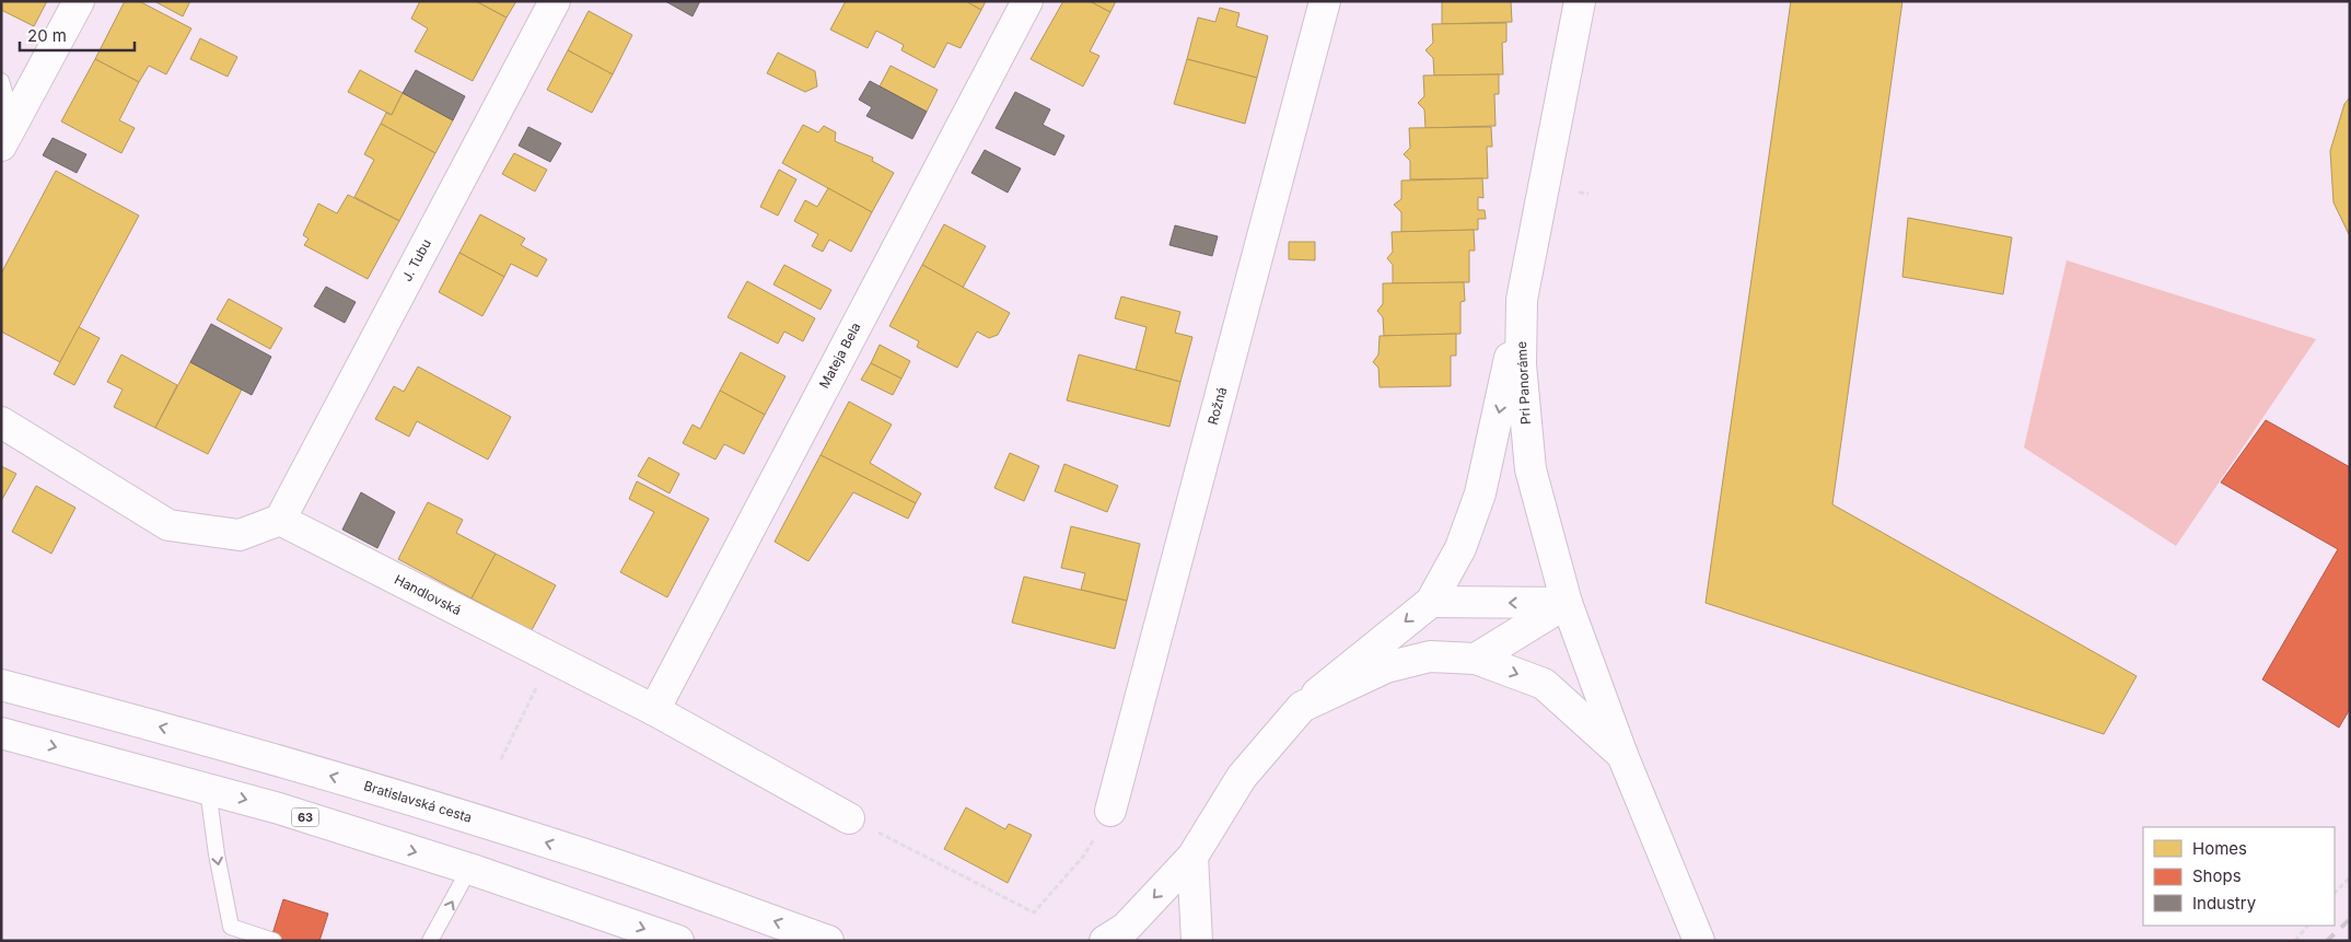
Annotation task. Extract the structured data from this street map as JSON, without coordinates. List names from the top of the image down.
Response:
{
  "streets": {
    "street": [
      "J. Tubu",
      "Mateja Bela",
      "Pri Panoráme",
      "Rožná",
      "Handlovská",
      "Bratislavská cesta",
      "63"
    ]
  },
  "crossings": [
    ["J. Tubu", "Handlovská"],
    ["Mateja Bela", "Handlovská"]
  ],
  "legend": ["Homes", "Shops", "Industry"],
  "scale_bar": "20 m"
}
